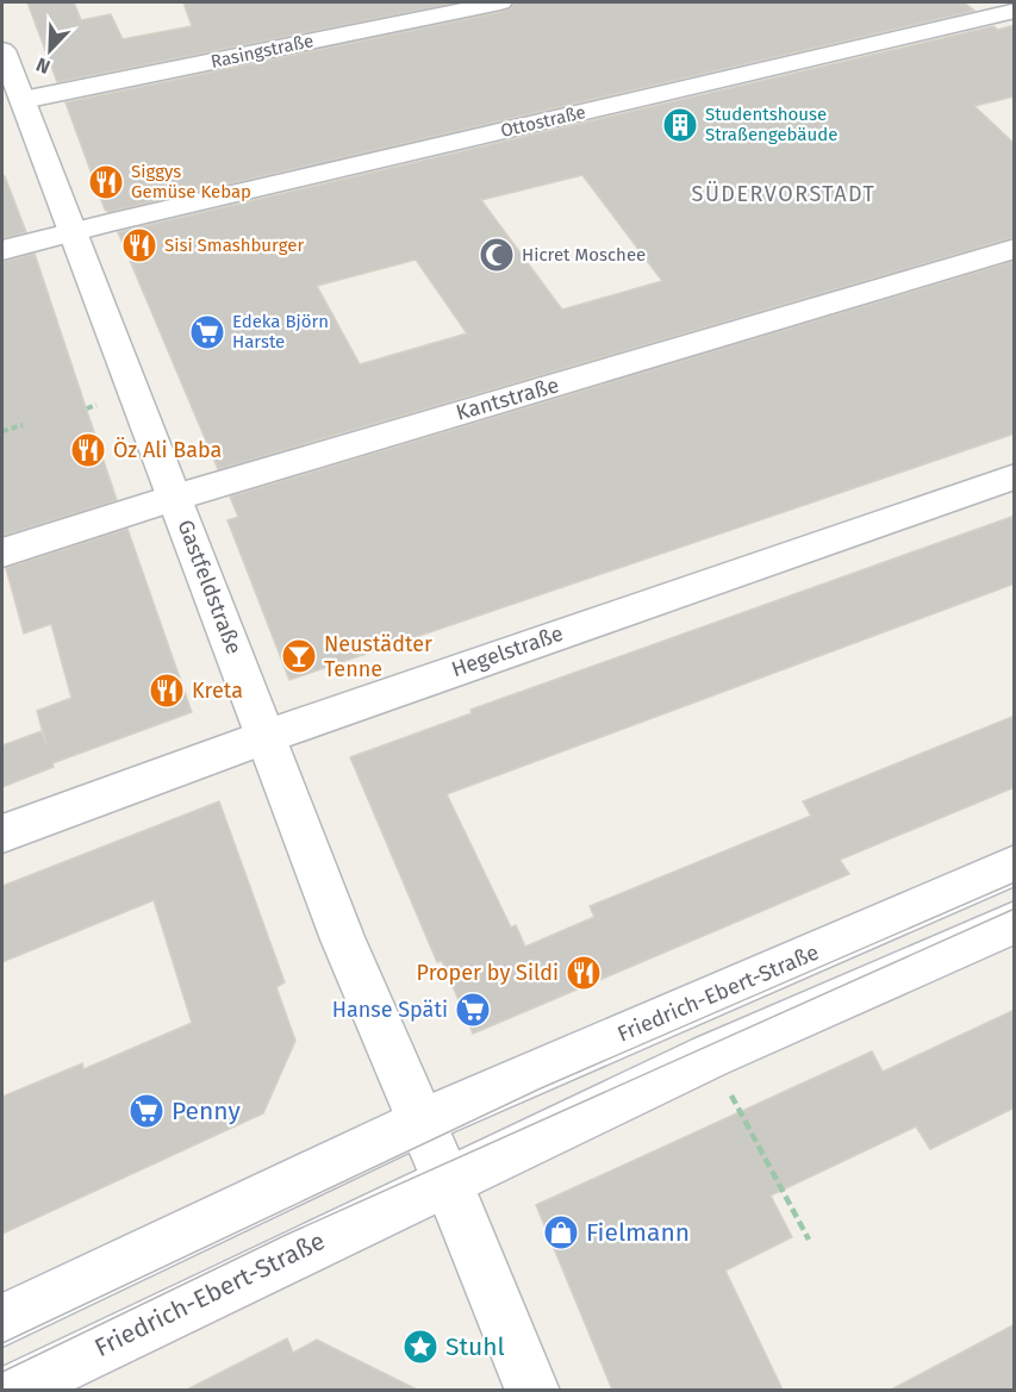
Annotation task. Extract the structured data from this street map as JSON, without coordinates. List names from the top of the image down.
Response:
{
  "streets": {
    "street": [
      "Rasingstraße",
      "Ottostraße",
      "Kantstraße",
      "Gastfeldstraße",
      "Hegelstraße",
      "Friedrich-Ebert-Straße"
    ]
  },
  "crossings": [
    ["Rasingstraße", "Gastfeldstraße"],
    ["Ottostraße", "Gastfeldstraße"],
    ["Kantstraße", "Gastfeldstraße"],
    ["Gastfeldstraße", "Hegelstraße"],
    ["Gastfeldstraße", "Friedrich-Ebert-Straße"]
  ],
  "districts": ["SÜDERVORSTADT"],
  "places": {
    "building": ["Studentshouse Straßengebäude"],
    "restaurant": [
      "Siggys Gemüse Kebap",
      "Sisi Smashburger",
      "Öz Ali Baba",
      "Kreta",
      "Proper by Sildi"
    ],
    "mosque": ["Hicret Moschee"],
    "supermarket": ["Edeka Björn Harste", "Hanse Späti", "Penny"],
    "bar": ["Neustädter Tenne"],
    "shop": ["Fielmann"],
    "place": ["Stuhl"]
  },
  "north": "bottom left"
}
